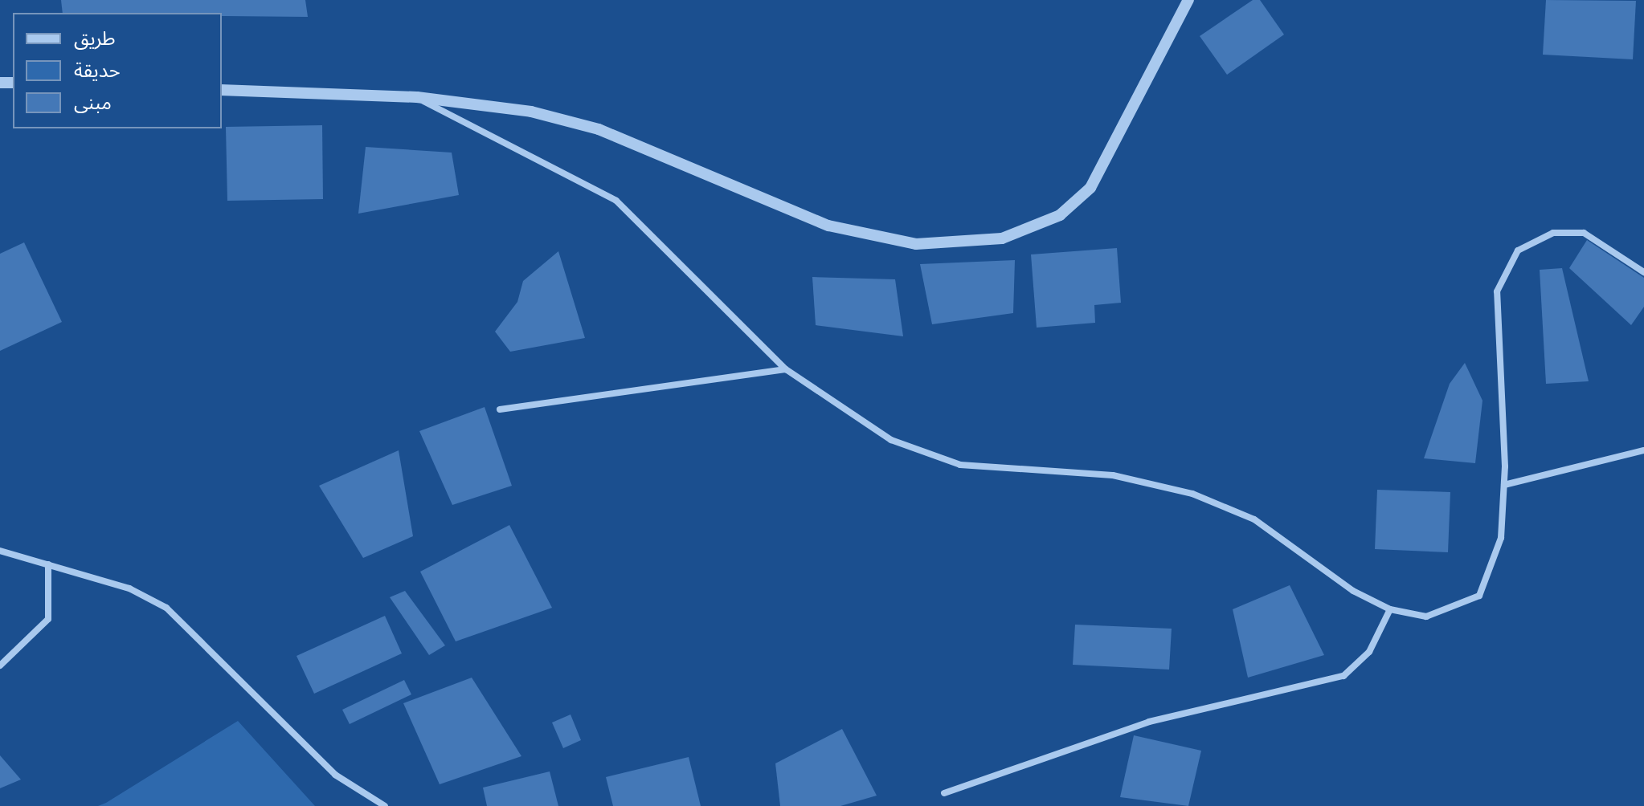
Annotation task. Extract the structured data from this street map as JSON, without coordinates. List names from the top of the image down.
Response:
{
  "legend": ["طريق", "حديقة", "مبنى"]
}
